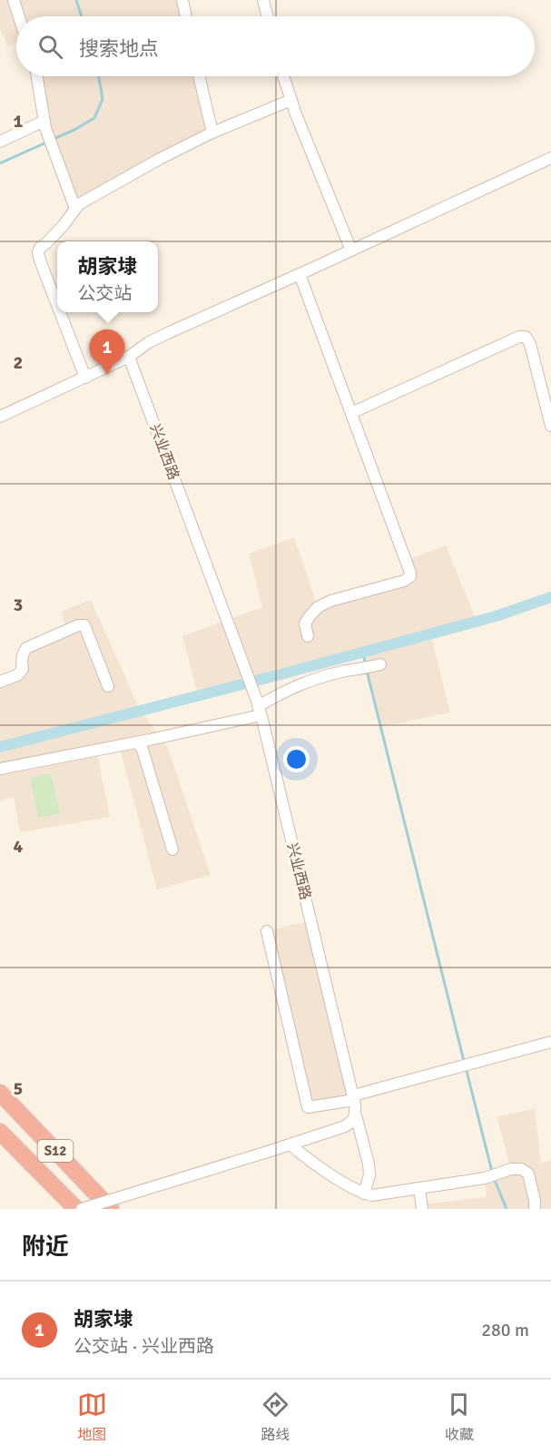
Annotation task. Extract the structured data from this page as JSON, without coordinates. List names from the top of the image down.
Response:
{
  "streets": {
    "highway": ["S12"],
    "street": ["兴业西路"]
  },
  "page": {
    "search": "搜索地点",
    "popup": ["胡家埭", "公交站"],
    "pins": "1",
    "heading": "附近",
    "list": [
      {
        "mark": "1",
        "name": "胡家埭",
        "note": "公交站 · 兴业西路",
        "value": "280 m"
      }
    ],
    "nav": ["地图", "路线", "收藏"]
  },
  "grid": {
    "rows": [
      "1",
      "2",
      "3",
      "4",
      "5"
    ]
  }
}
